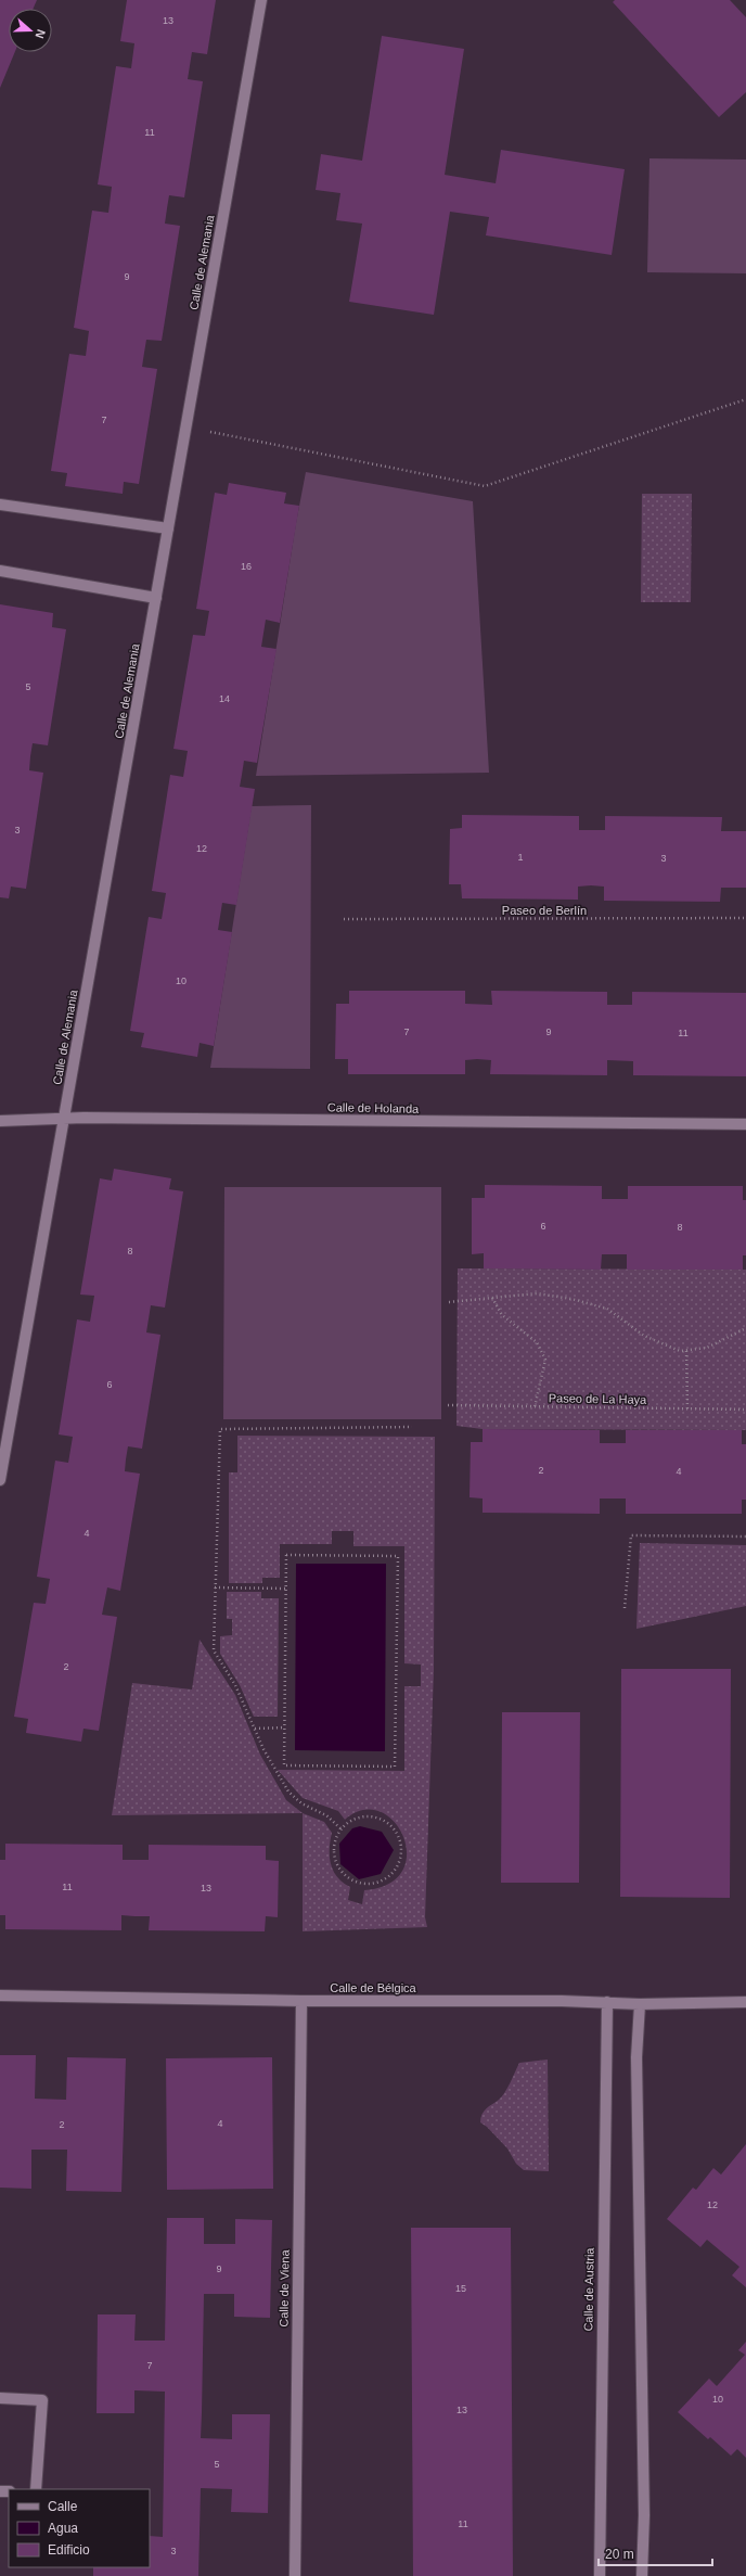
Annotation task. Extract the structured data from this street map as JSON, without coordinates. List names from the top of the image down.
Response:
{
  "streets": {
    "street": [
      "Calle de Alemania",
      "Calle de Holanda",
      "Calle de Bélgica",
      "Calle de Viena",
      "Calle de Austria"
    ],
    "path": ["Paseo de Berlín", "Paseo de La Haya"]
  },
  "crossings": [
    ["Calle de Alemania", "Calle de Holanda"],
    ["Calle de Bélgica", "Calle de Viena"],
    ["Calle de Bélgica", "Calle de Austria"]
  ],
  "house_numbers": [
    "13",
    "11",
    "9",
    "7",
    "16",
    "5",
    "14",
    "3",
    "12",
    "1",
    "3",
    "10",
    "7",
    "9",
    "11",
    "6",
    "8",
    "8",
    "6",
    "2",
    "4",
    "4",
    "2",
    "11",
    "13",
    "4",
    "2",
    "12",
    "9",
    "15",
    "7",
    "10",
    "13",
    "5",
    "11",
    "3"
  ],
  "legend": ["Calle", "Agua", "Edificio"],
  "scale_bar": "20 m",
  "north": "right"
}
